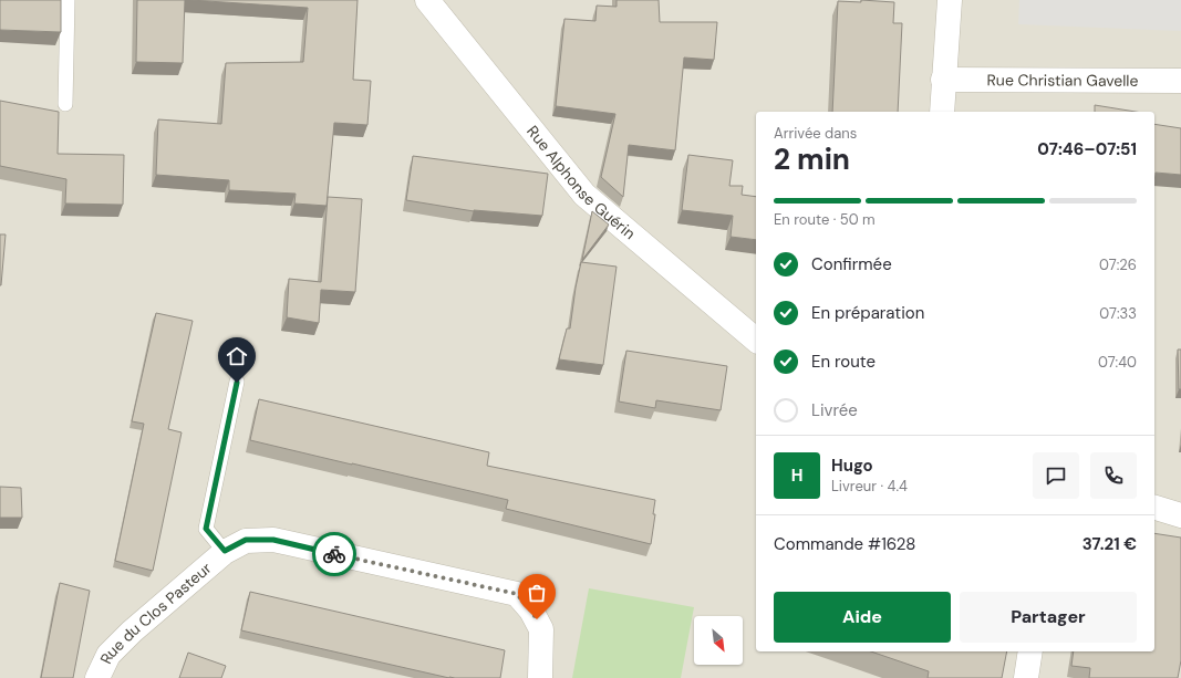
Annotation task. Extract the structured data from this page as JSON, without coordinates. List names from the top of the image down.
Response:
{
  "streets": {
    "street": ["Rue Christian Gavelle", "Rue Alphonse Guérin", "Rue du Clos Pasteur"]
  },
  "north": "bottom right",
  "page": {
    "heading": ["2 min", "Arrivée dans", "07:46–07:51"],
    "panel": [
      "Hugo",
      "Livreur · 4.4",
      "Commande #1628",
      "37.21 €"
    ],
    "bar": "En route · 50 m",
    "list": [
      ["Confirmée", "07:26"],
      ["En préparation", "07:33"],
      ["En route", "07:40"],
      "Livrée"
    ],
    "round": "H",
    "buttons": ["Aide", "Partager"]
  }
}
